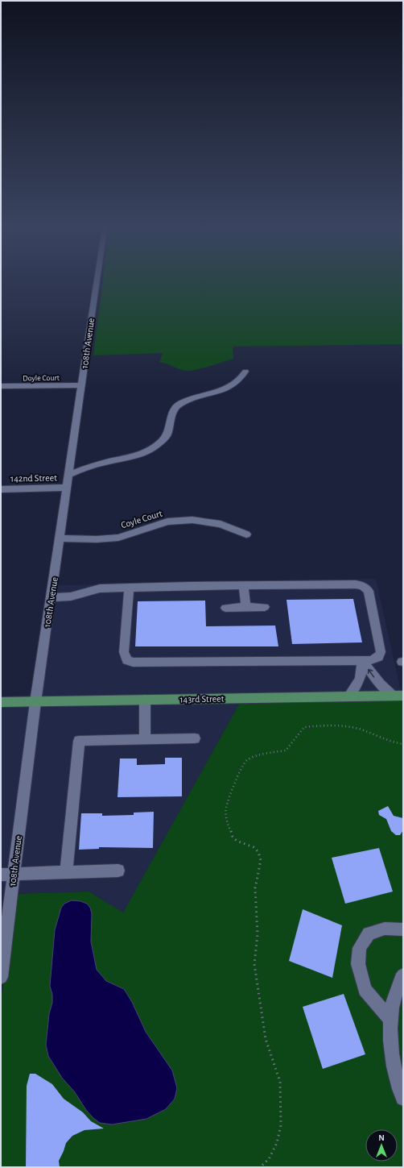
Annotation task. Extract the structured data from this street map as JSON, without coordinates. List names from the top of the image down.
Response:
{
  "streets": {
    "main road": ["143rd Street"],
    "street": [
      "108th Avenue",
      "Doyle Court",
      "142nd Street",
      "Coyle Court"
    ]
  },
  "crossings": [
    ["108th Avenue", "Doyle Court"],
    ["108th Avenue", "142nd Street"],
    ["108th Avenue", "Coyle Court"],
    ["108th Avenue", "143rd Street"]
  ],
  "north": "top"
}
